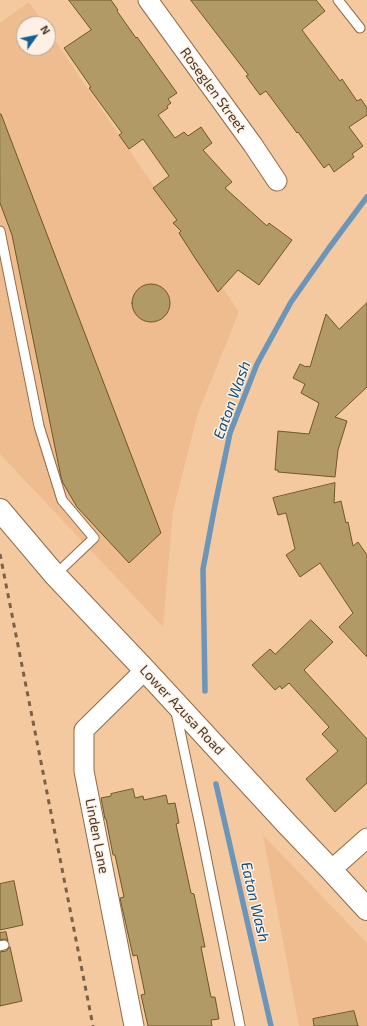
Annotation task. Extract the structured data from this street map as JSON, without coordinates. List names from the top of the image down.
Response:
{
  "streets": {
    "main road": ["Lower Azusa Road"],
    "street": ["Roseglen Street", "Linden Lane"]
  },
  "crossings": [
    ["Lower Azusa Road", "Linden Lane"]
  ],
  "water": ["Eaton Wash"],
  "north": "top right"
}
